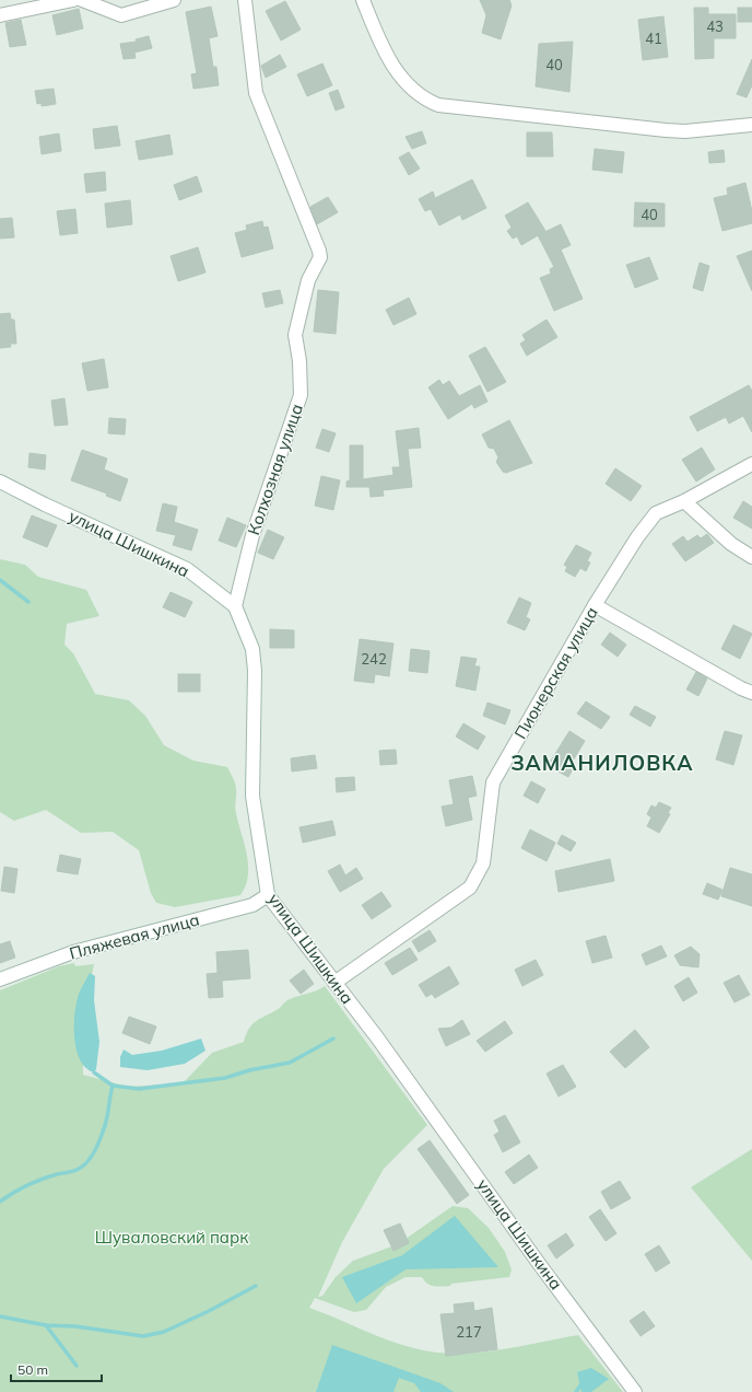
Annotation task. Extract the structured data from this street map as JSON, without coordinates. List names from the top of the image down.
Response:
{
  "streets": {
    "street": [
      "Колхозная улица",
      "улица Шишкина",
      "Пионерская улица",
      "Пляжевая улица"
    ]
  },
  "crossings": [
    ["Колхозная улица", "улица Шишкина"],
    ["улица Шишкина", "Пионерская улица"],
    ["улица Шишкина", "Пляжевая улица"]
  ],
  "districts": ["ЗАМАНИЛОВКА"],
  "parks": ["Шуваловский парк"],
  "house_numbers": [
    "43",
    "41",
    "40",
    "40",
    "242",
    "217"
  ],
  "scale_bar": "50 m"
}
